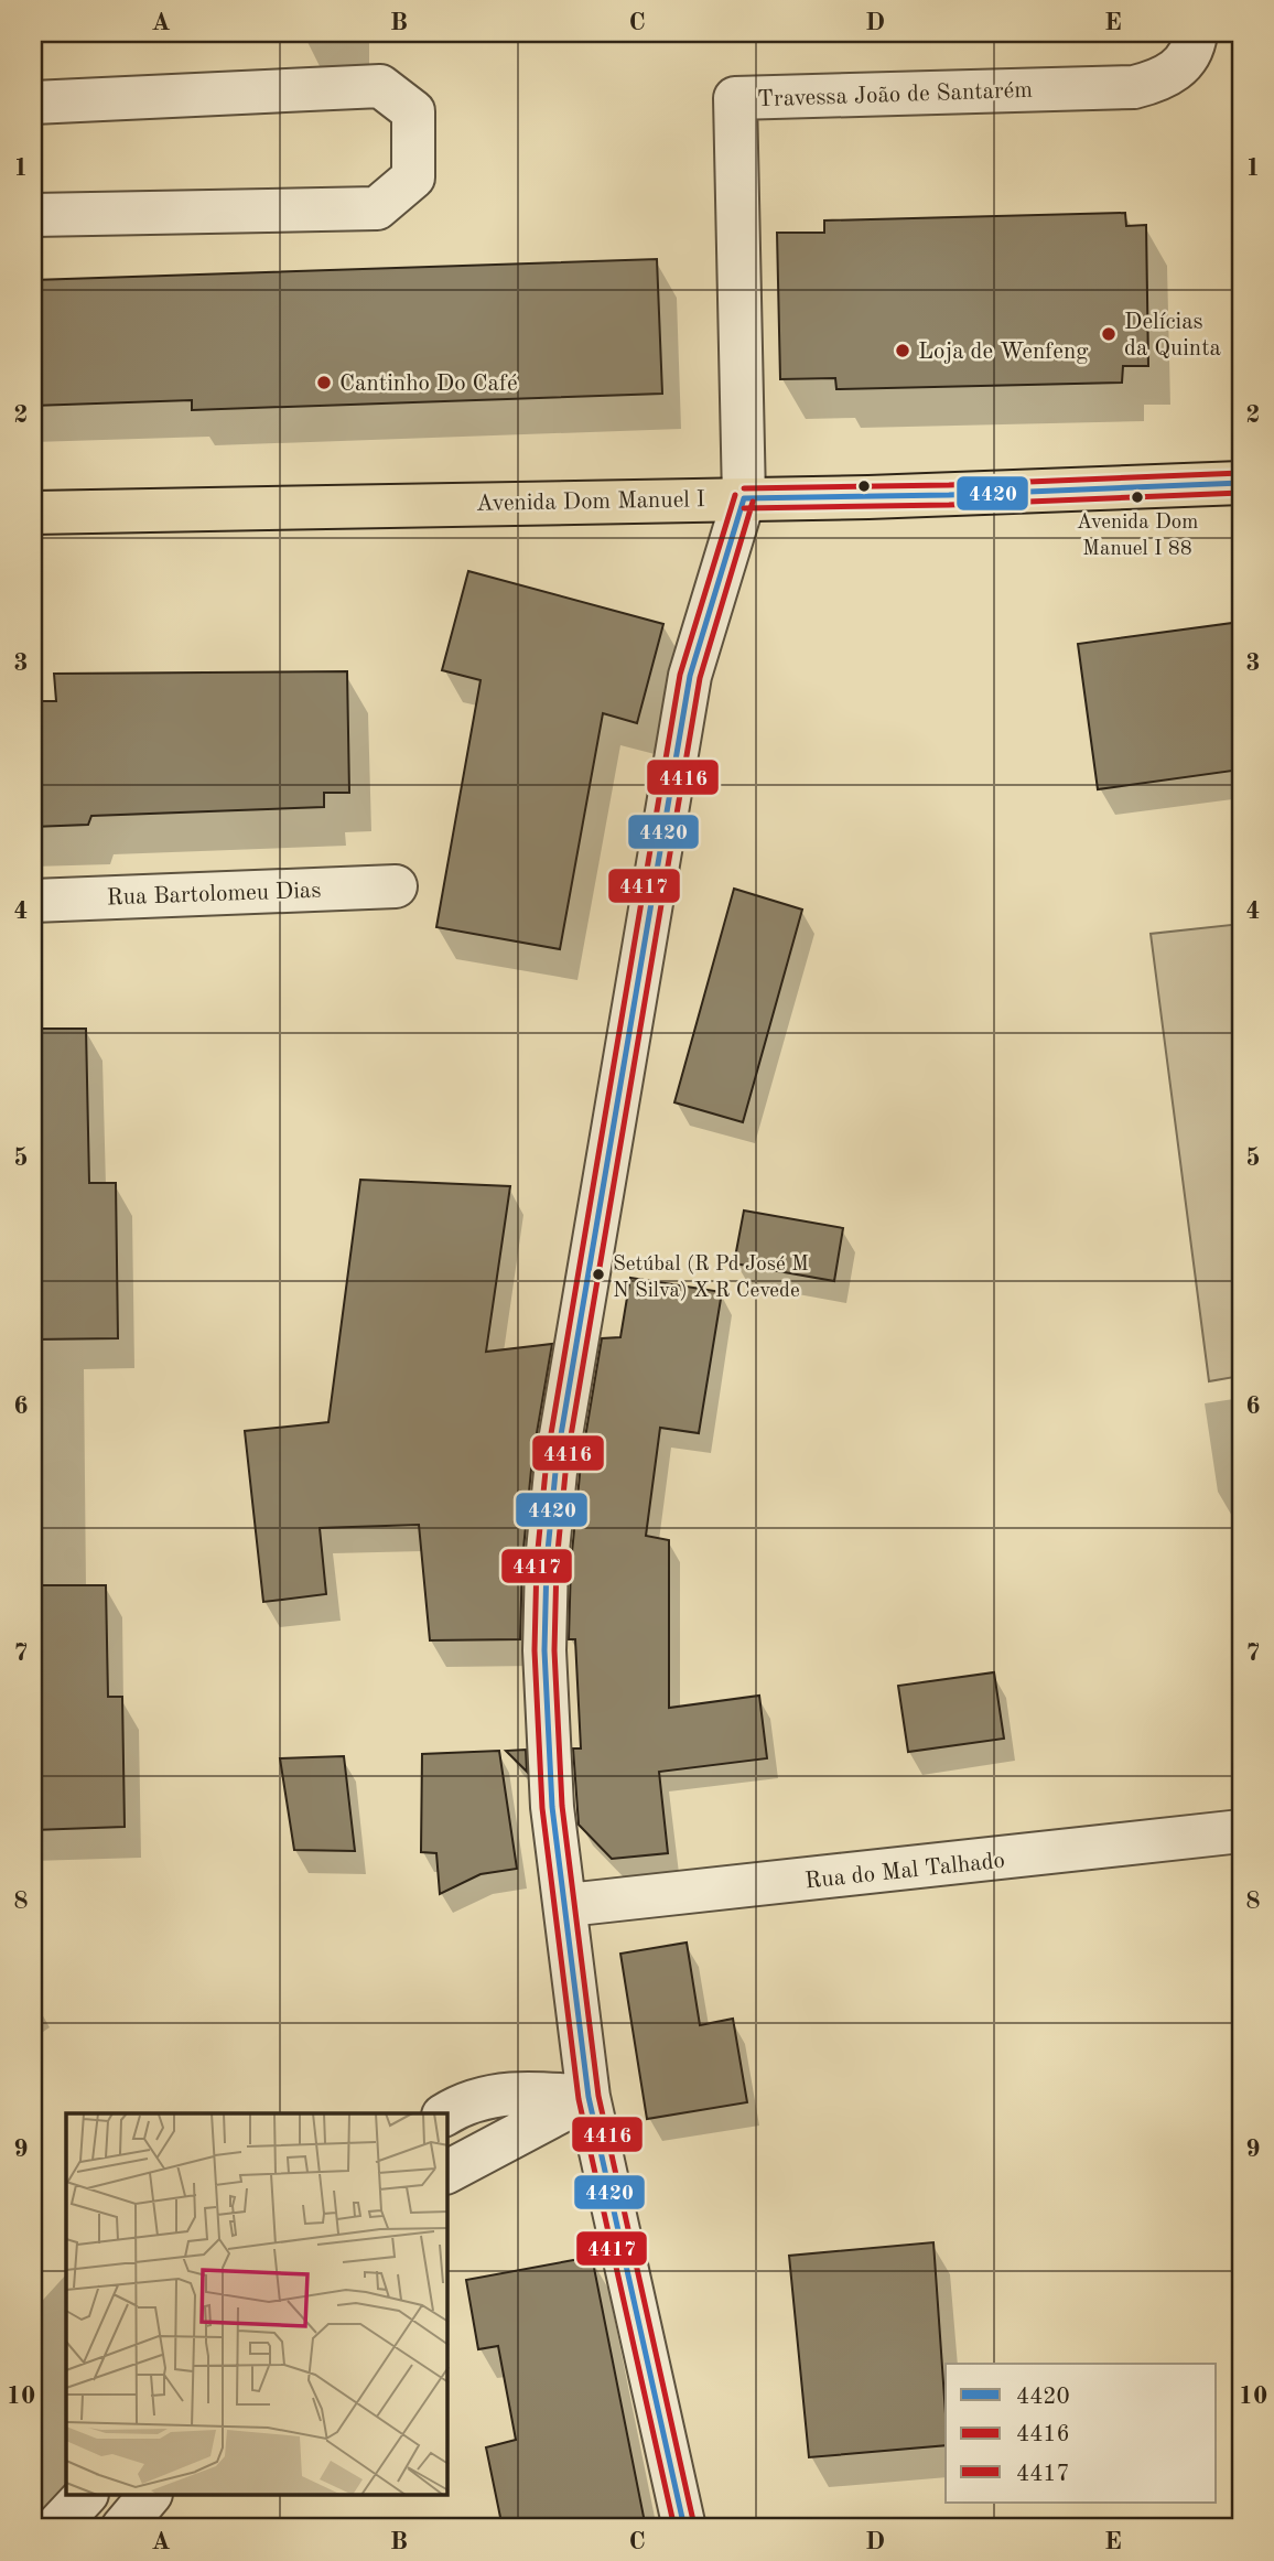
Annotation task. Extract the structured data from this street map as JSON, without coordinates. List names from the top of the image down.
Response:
{
  "streets": {
    "main road": ["Avenida Dom Manuel I"],
    "street": ["Travessa João de Santarém", "Rua Bartolomeu Dias", "Rua do Mal Talhado"]
  },
  "crossings": [
    ["Travessa João de Santarém", "Avenida Dom Manuel I"]
  ],
  "places": [
    "Delícias da Quinta",
    "Loja de Wenfeng",
    "Cantinho Do Café",
    "Avenida Dom Manuel I 88",
    "Setúbal (R Pd José M N Silva) X R Cevede"
  ],
  "lines": ["transit line 4417", "transit line 4420", "transit line 4416"],
  "legend": ["4420", "4416", "4417"],
  "grid": {
    "columns": [
      "A",
      "B",
      "C",
      "D",
      "E"
    ],
    "rows": [
      "1",
      "2",
      "3",
      "4",
      "5",
      "6",
      "7",
      "8",
      "9",
      "10"
    ]
  }
}
